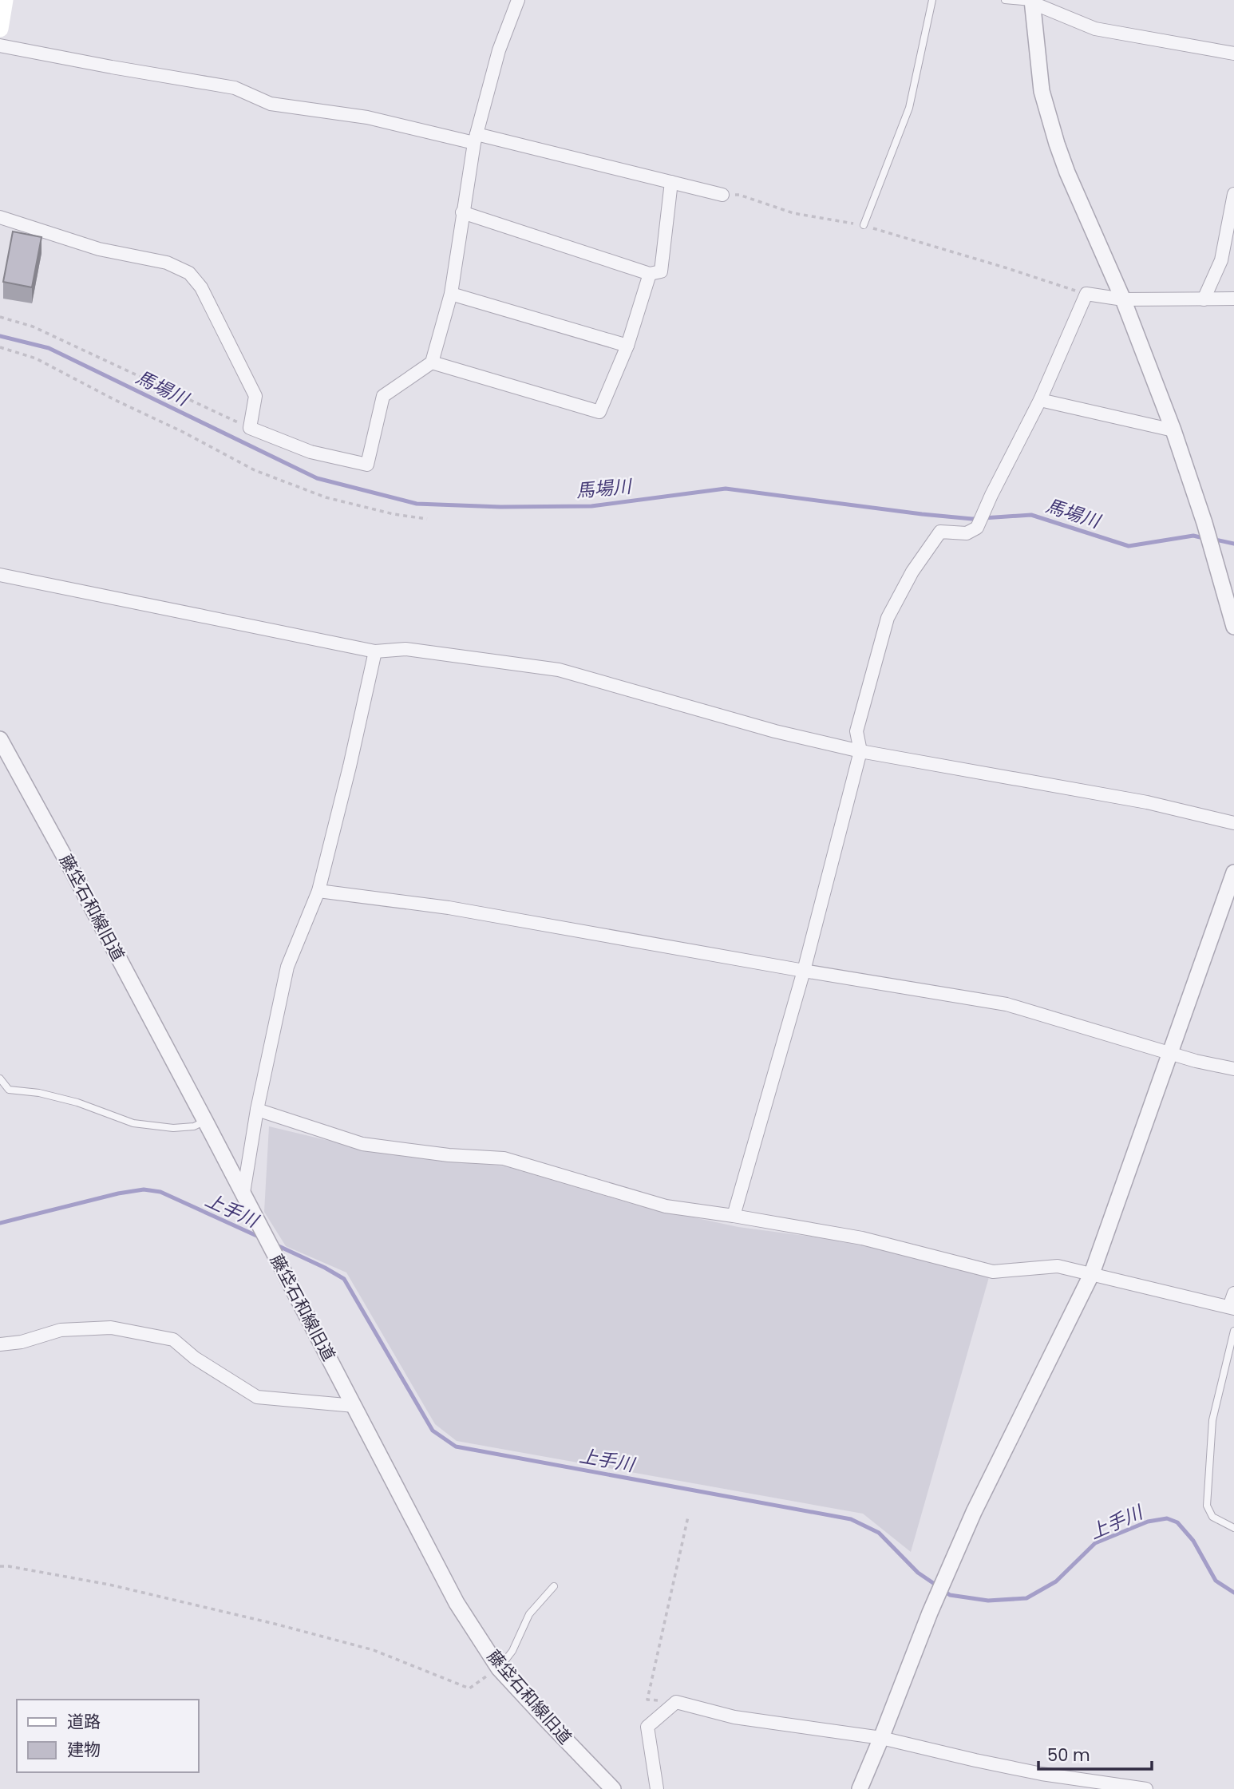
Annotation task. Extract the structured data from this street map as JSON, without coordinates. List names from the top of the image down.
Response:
{
  "streets": {
    "street": ["藤垈石和線旧道"]
  },
  "water": ["馬場川", "上手川"],
  "legend": ["道路", "建物"],
  "scale_bar": "50 m"
}
